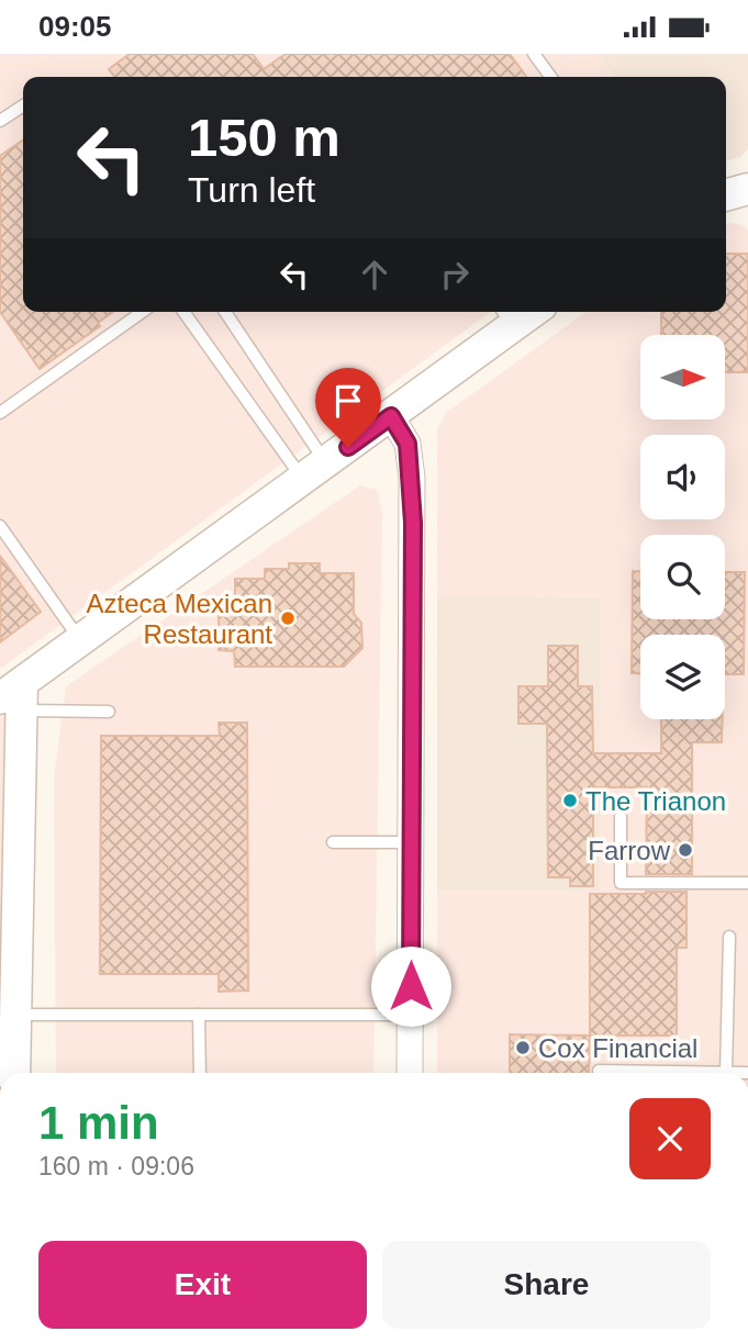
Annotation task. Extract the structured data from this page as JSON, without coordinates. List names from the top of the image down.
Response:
{
  "places": [
    "Azteca Mexican Restaurant",
    "The Trianon",
    "Farrow",
    "Cox Financial"
  ],
  "north": "right",
  "page": {
    "status": "09:05",
    "turn": ["150 m", "Turn left"],
    "heading": ["1 min", "160 m · 09:06"],
    "buttons": ["Exit", "Share"]
  }
}
